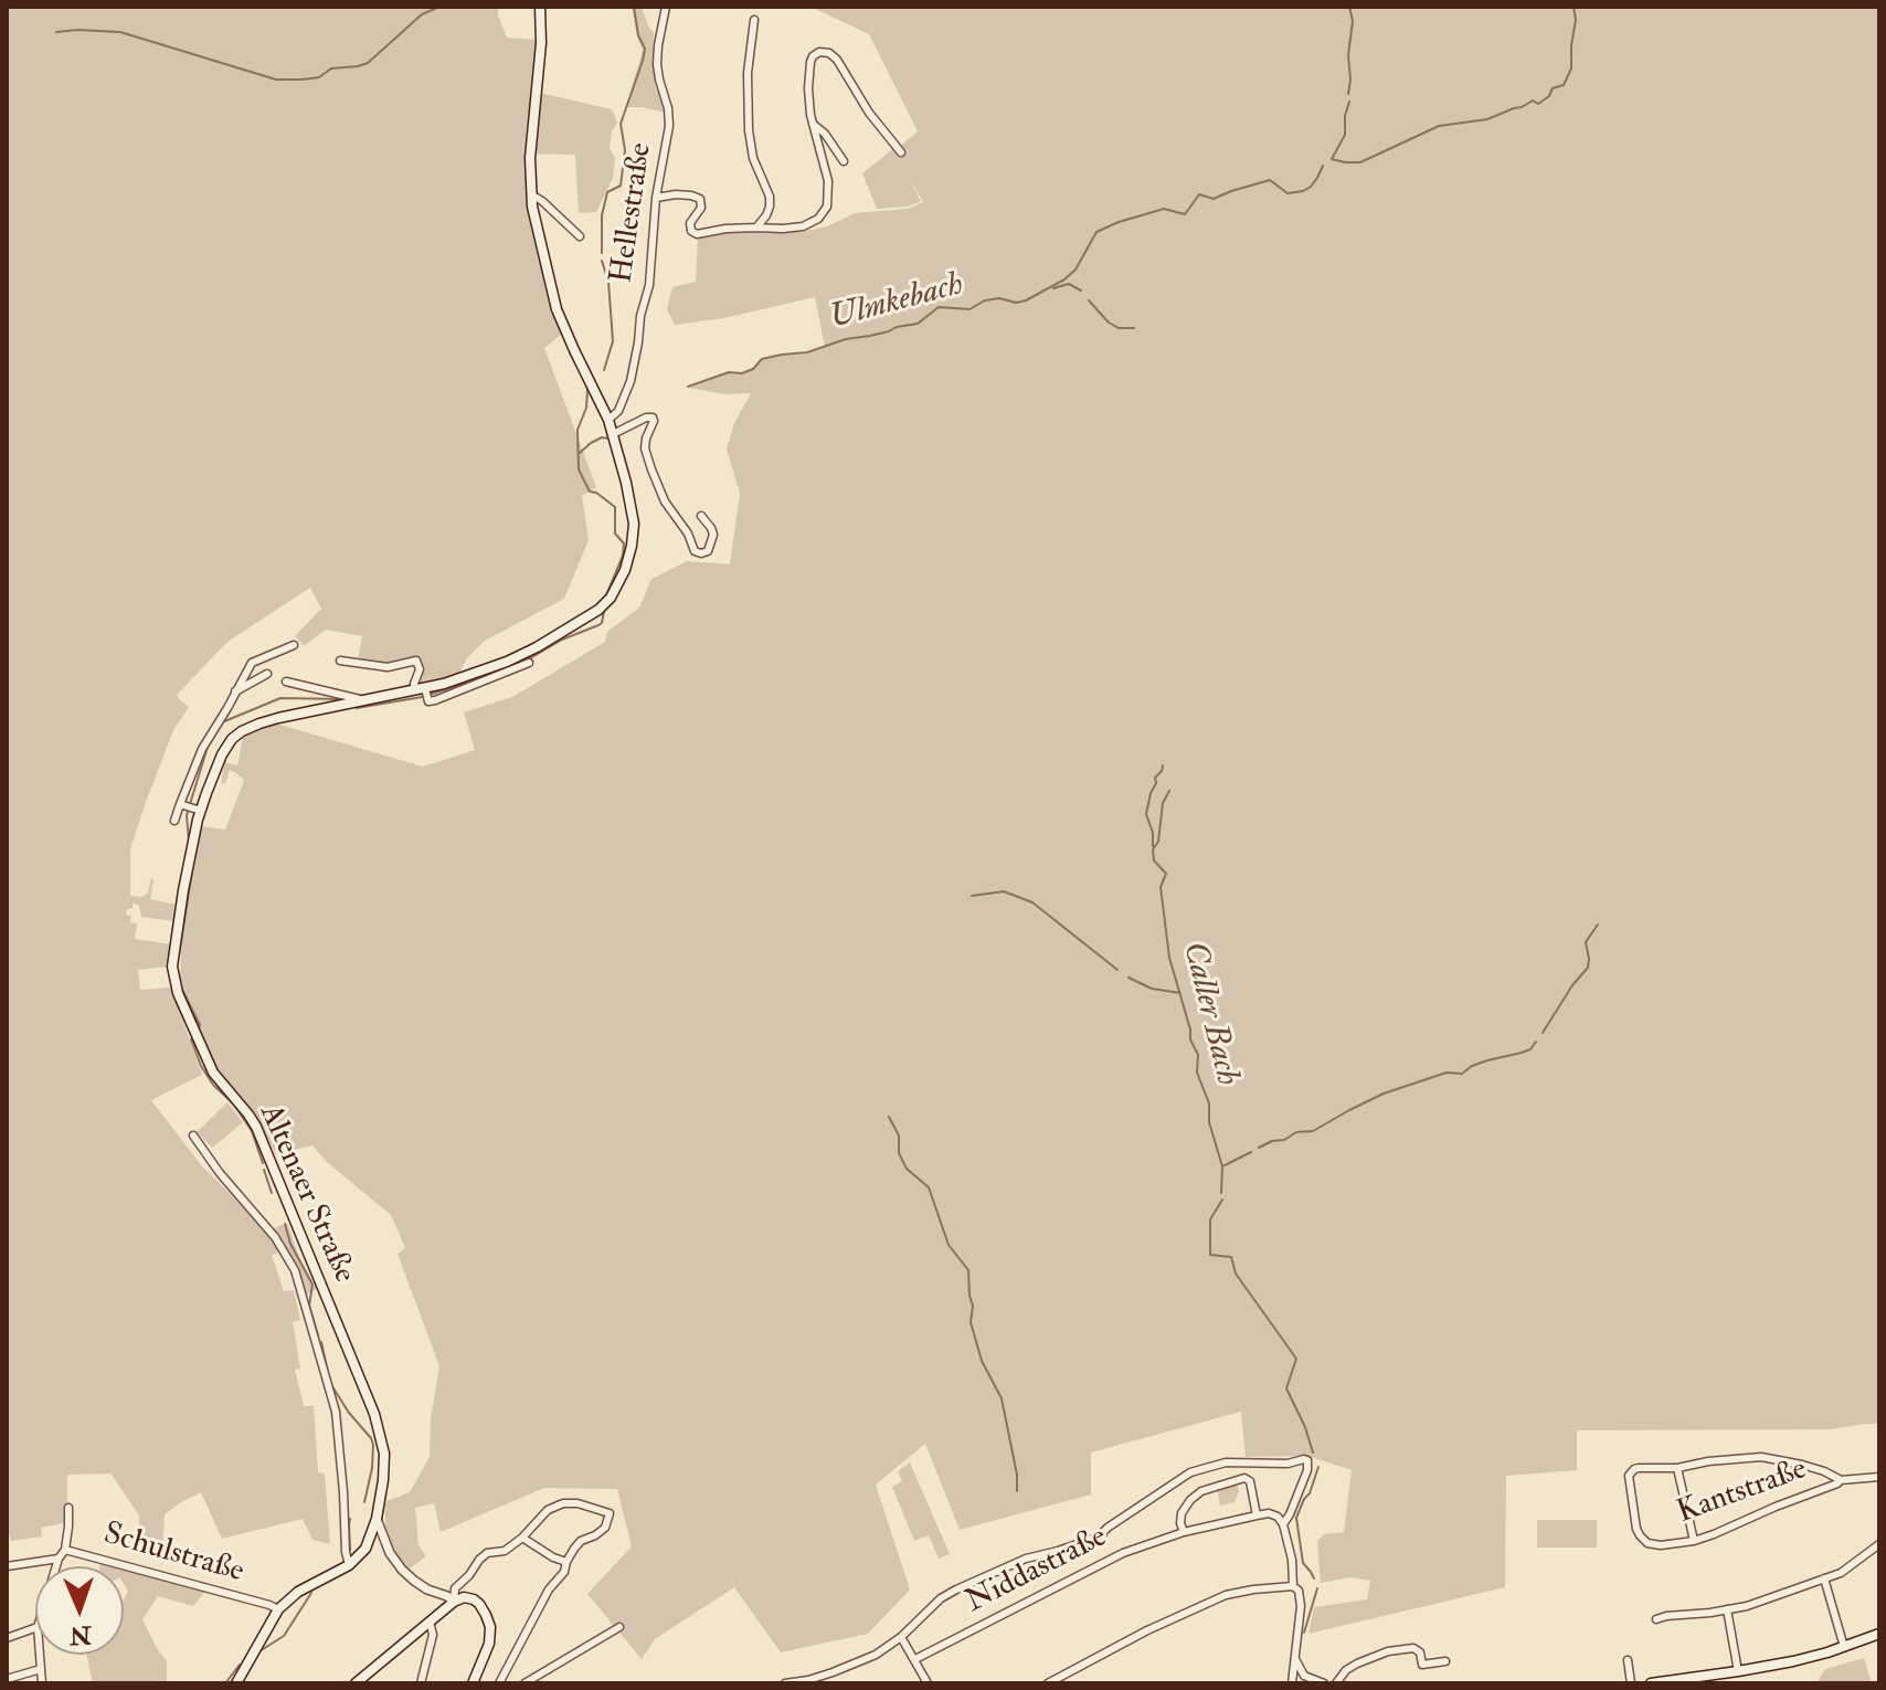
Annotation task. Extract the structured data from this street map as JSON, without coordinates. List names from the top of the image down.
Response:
{
  "streets": {
    "main road": ["Altenaer Straße"],
    "street": [
      "Hellestraße",
      "Kantstraße",
      "Schulstraße",
      "Niddastraße"
    ]
  },
  "crossings": [
    ["Hellestraße", "Altenaer Straße"],
    ["Altenaer Straße", "Schulstraße"]
  ],
  "water": ["Ulmkebach", "Caller Bach"],
  "north": "bottom"
}
